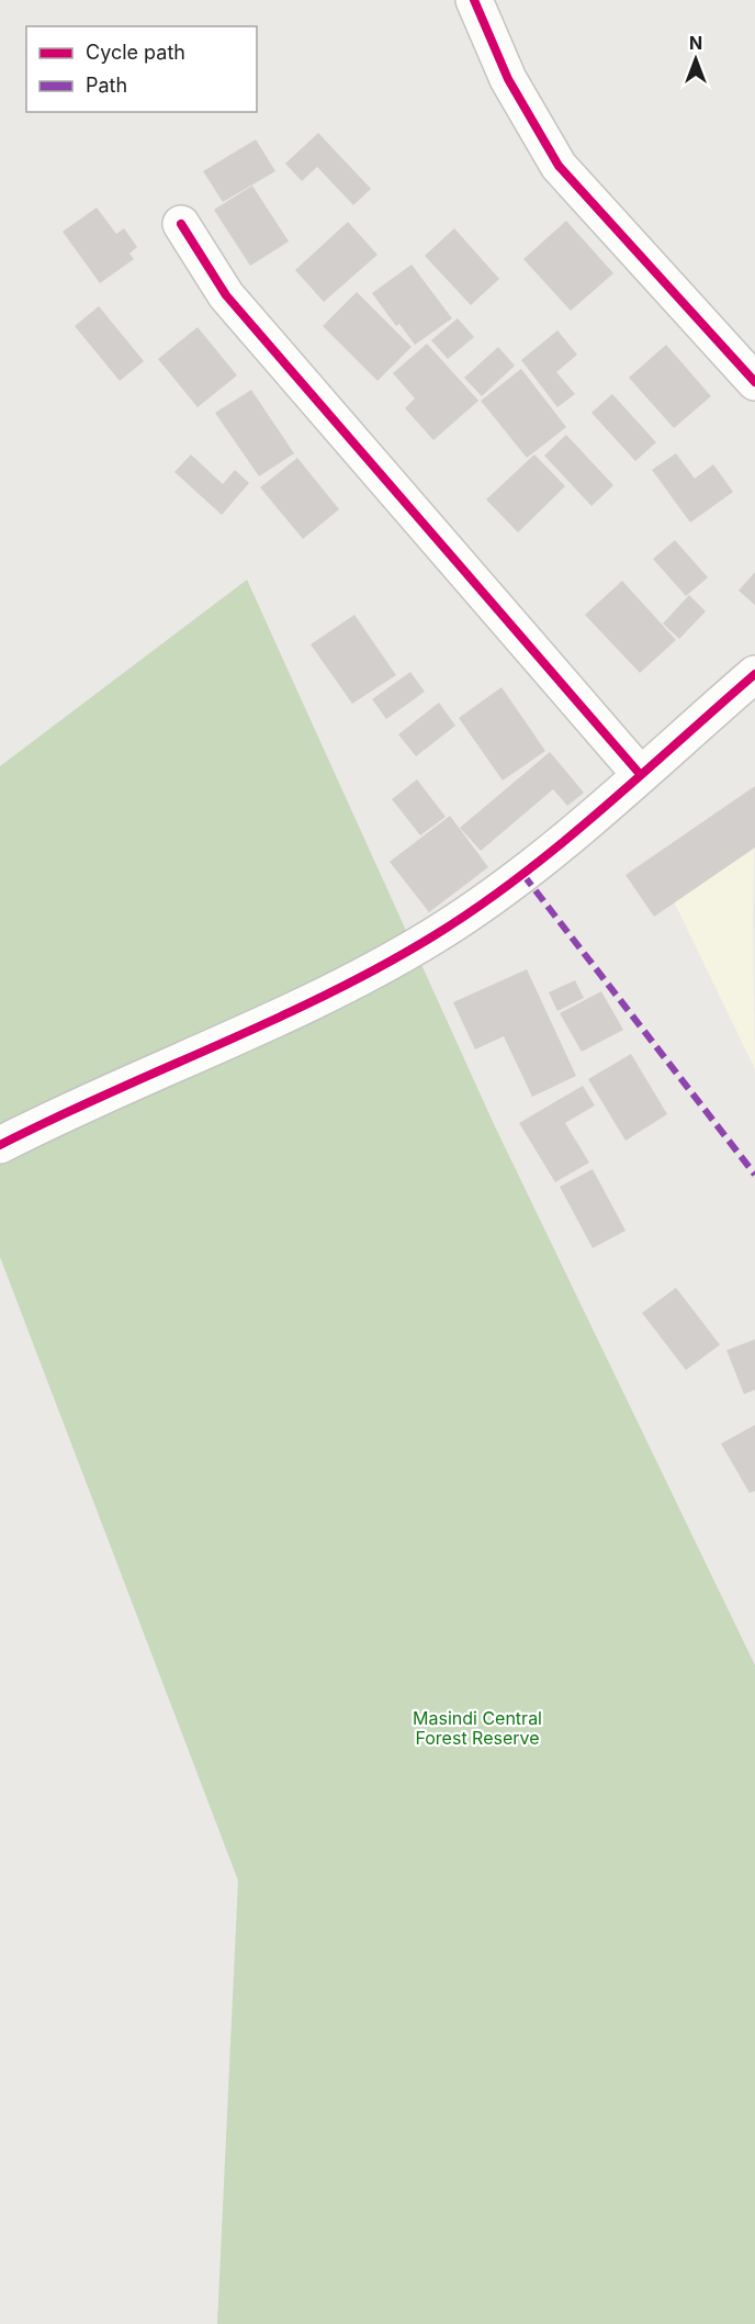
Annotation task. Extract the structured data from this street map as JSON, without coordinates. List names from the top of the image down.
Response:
{
  "parks": ["Masindi Central Forest Reserve"],
  "legend": ["Cycle path", "Path"],
  "north": "top"
}
